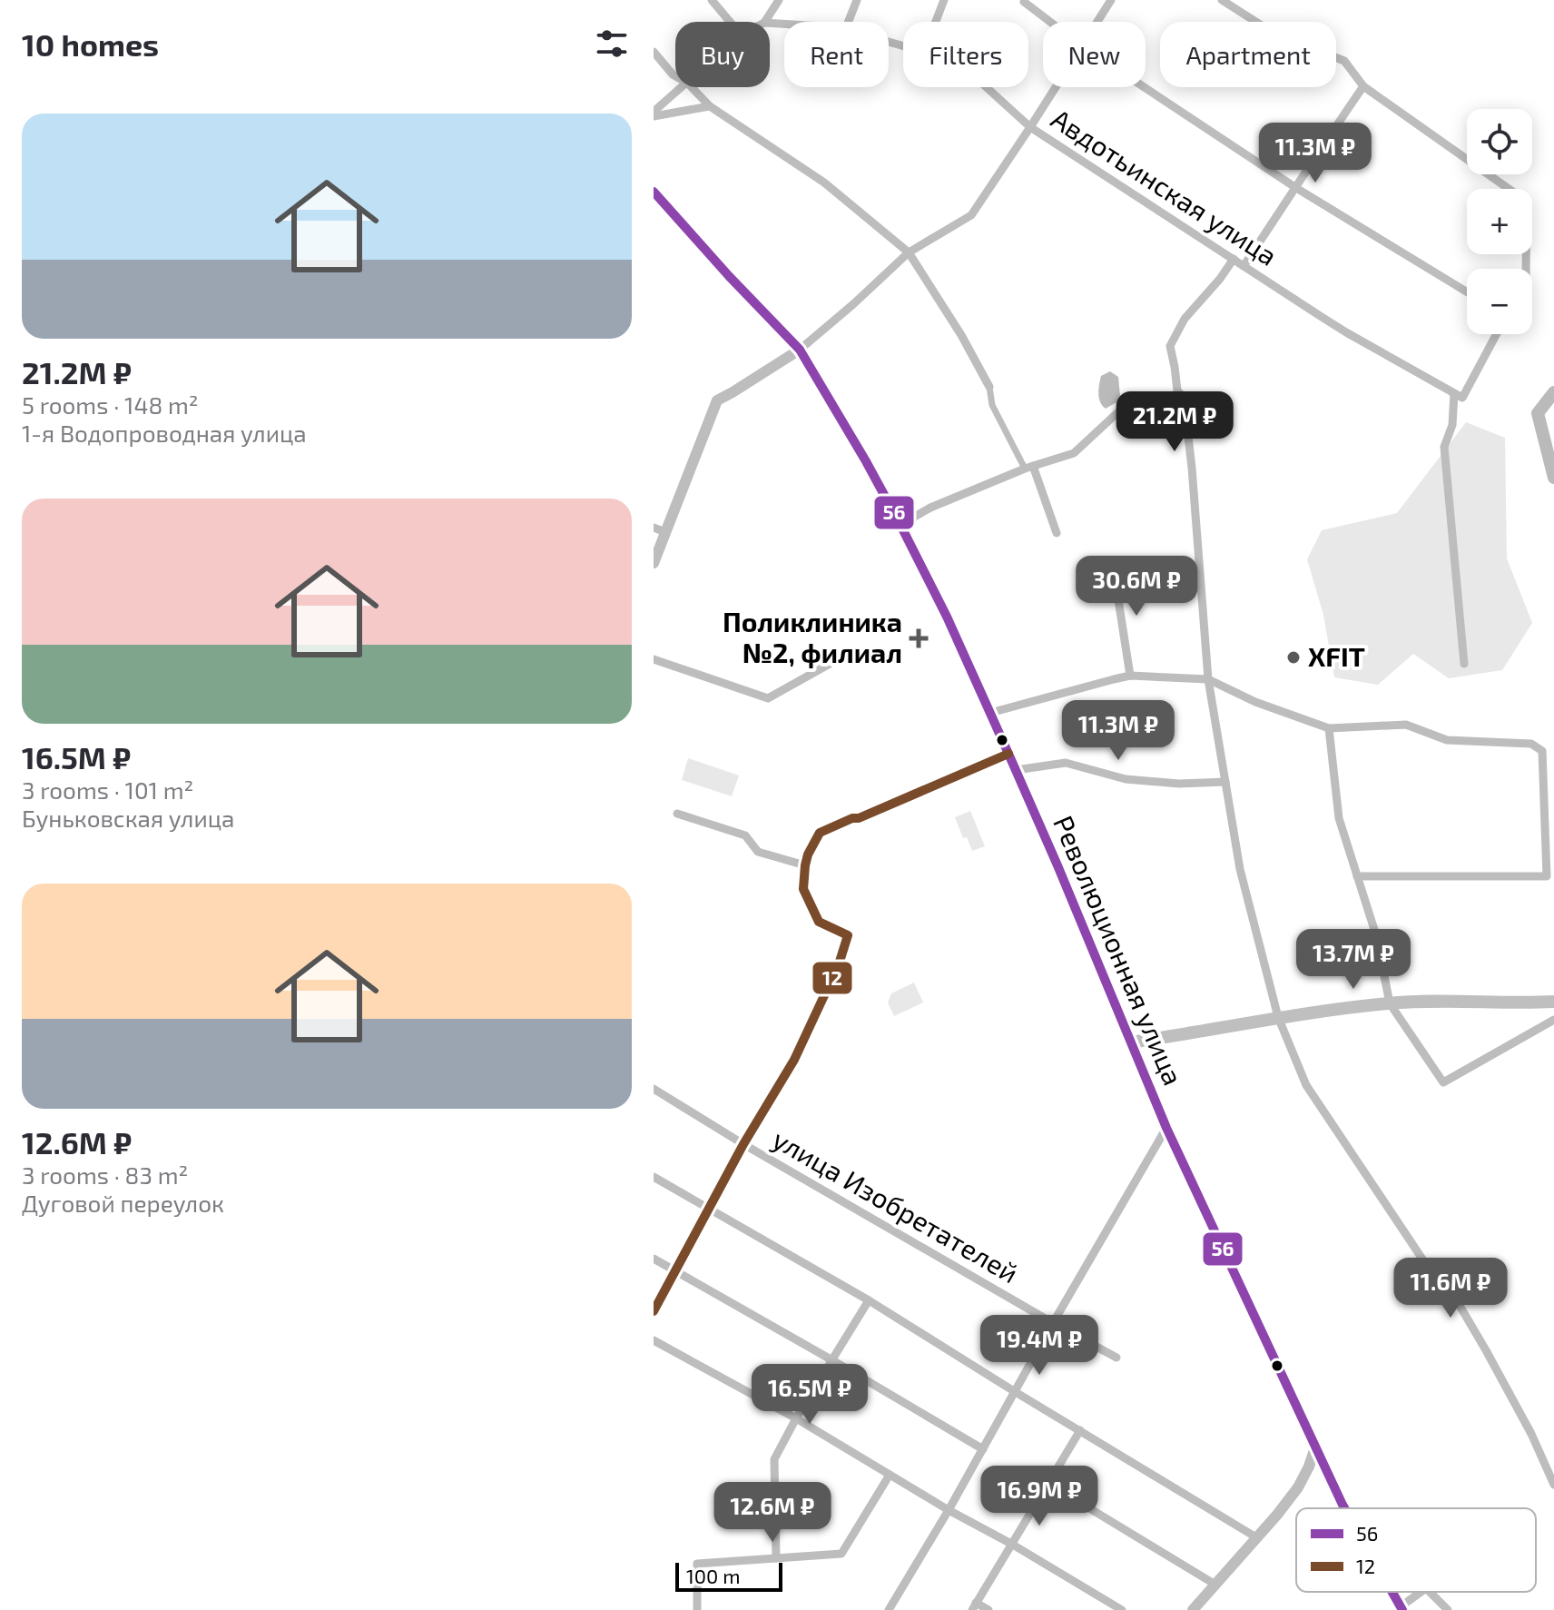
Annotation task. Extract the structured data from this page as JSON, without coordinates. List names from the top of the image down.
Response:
{
  "streets": {
    "main road": ["Революционная улица"],
    "street": ["Авдотьинская улица", "улица Изобретателей"]
  },
  "places": {
    "health": ["Поликлиника №2, филиал"],
    "other": ["XFIT"]
  },
  "lines": ["transit line 56", "transit line 12"],
  "legend": ["56", "12"],
  "scale_bar": "100 m",
  "page": {
    "heading": "10 homes",
    "chip": [
      "Buy",
      "Rent",
      "Filters",
      "New",
      "Apartment"
    ],
    "list": [
      {
        "name": "21.2M ₽",
        "note": "5 rooms · 148 m² · 1-я Водопроводная улица"
      },
      {
        "name": "16.5M ₽",
        "note": "3 rooms · 101 m² · Буньковская улица"
      },
      {
        "name": "12.6M ₽",
        "note": "3 rooms · 83 m² · Дуговой переулок"
      }
    ],
    "map_buttons": ["+", "−"],
    "price": [
      "11.3M ₽",
      "21.2M ₽",
      "30.6M ₽",
      "11.3M ₽",
      "13.7M ₽",
      "11.6M ₽",
      "19.4M ₽",
      "16.5M ₽",
      "16.9M ₽",
      "12.6M ₽"
    ],
    "scale": "100 m"
  }
}
